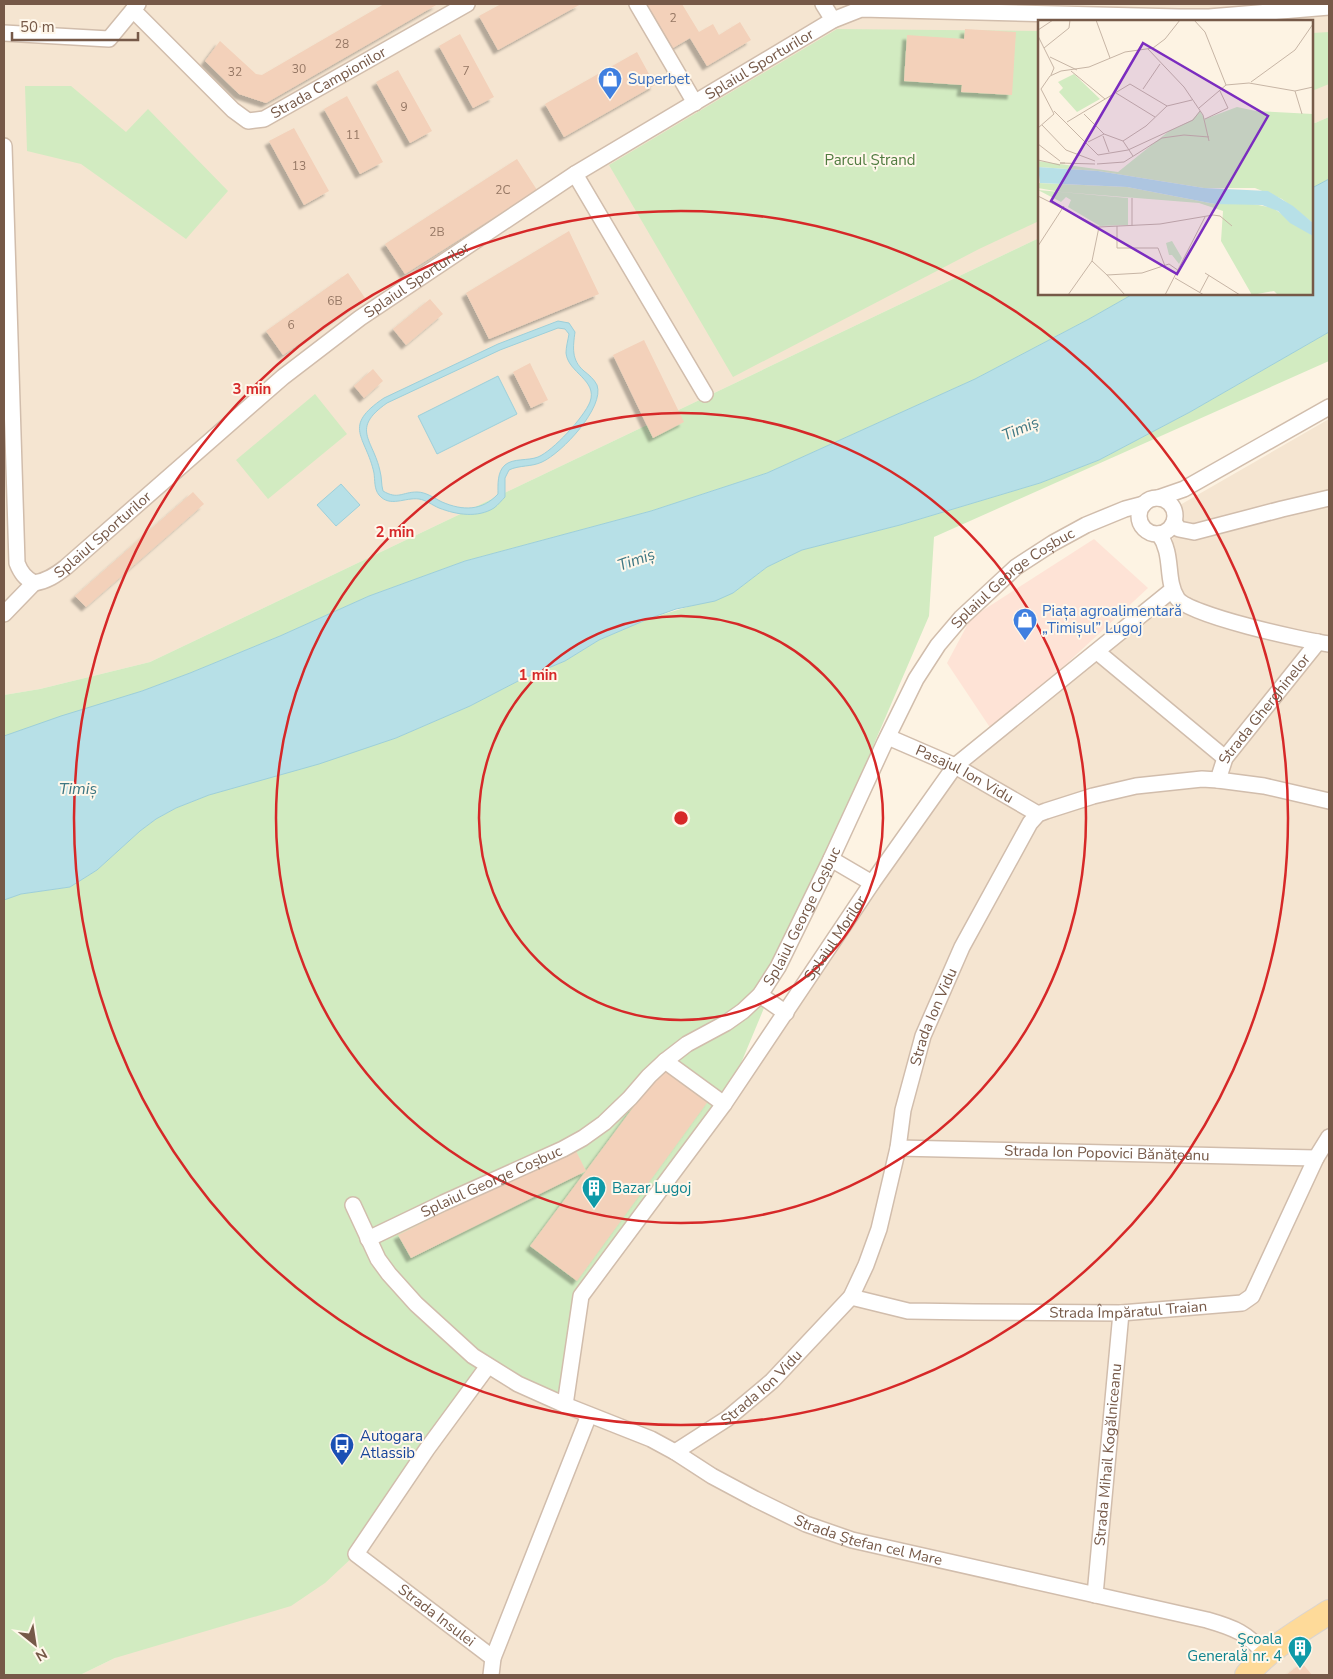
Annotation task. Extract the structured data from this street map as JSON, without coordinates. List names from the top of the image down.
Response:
{
  "streets": {
    "street": [
      "Splaiul Sporturilor",
      "Strada Campionilor",
      "Splaiul George Coșbuc",
      "Strada Gherghinelor",
      "Pasajul Ion Vidu",
      "Splaiul Morilor",
      "Strada Ion Vidu",
      "Strada Ion Popovici Bănățeanu",
      "Strada Împăratul Traian",
      "Strada Mihail Kogălniceanu",
      "Strada Ștefan cel Mare",
      "Strada Insulei"
    ]
  },
  "crossings": [
    ["Splaiul George Coșbuc", "Pasajul Ion Vidu"],
    ["Splaiul George Coșbuc", "Strada Ștefan cel Mare"],
    ["Pasajul Ion Vidu", "Splaiul Morilor"],
    ["Pasajul Ion Vidu", "Strada Ion Vidu"],
    ["Splaiul Morilor", "Strada Ștefan cel Mare"],
    ["Strada Ion Vidu", "Strada Ion Popovici Bănățeanu"],
    ["Strada Ion Vidu", "Strada Împăratul Traian"],
    ["Strada Ion Vidu", "Strada Ștefan cel Mare"],
    ["Strada Ion Popovici Bănățeanu", "Strada Împăratul Traian"],
    ["Strada Împăratul Traian", "Strada Mihail Kogălniceanu"],
    ["Strada Mihail Kogălniceanu", "Strada Ștefan cel Mare"],
    ["Strada Ștefan cel Mare", "Strada Insulei"]
  ],
  "water": ["Timiș"],
  "parks": ["Parcul Ștrand"],
  "places": {
    "shop": ["Superbet", "Piața agroalimentară „Timișul” Lugoj"],
    "building": ["Bazar Lugoj", "Şcoala Generală nr. 4"],
    "bus stop": ["Autogara Atlassib"]
  },
  "house_numbers": [
    "2",
    "28",
    "30",
    "7",
    "32",
    "9",
    "11",
    "13",
    "2C",
    "2B",
    "6B",
    "6"
  ],
  "scale_bar": "50 m",
  "north": "bottom right",
  "rings": ["3 min", "2 min", "1 min"]
}
